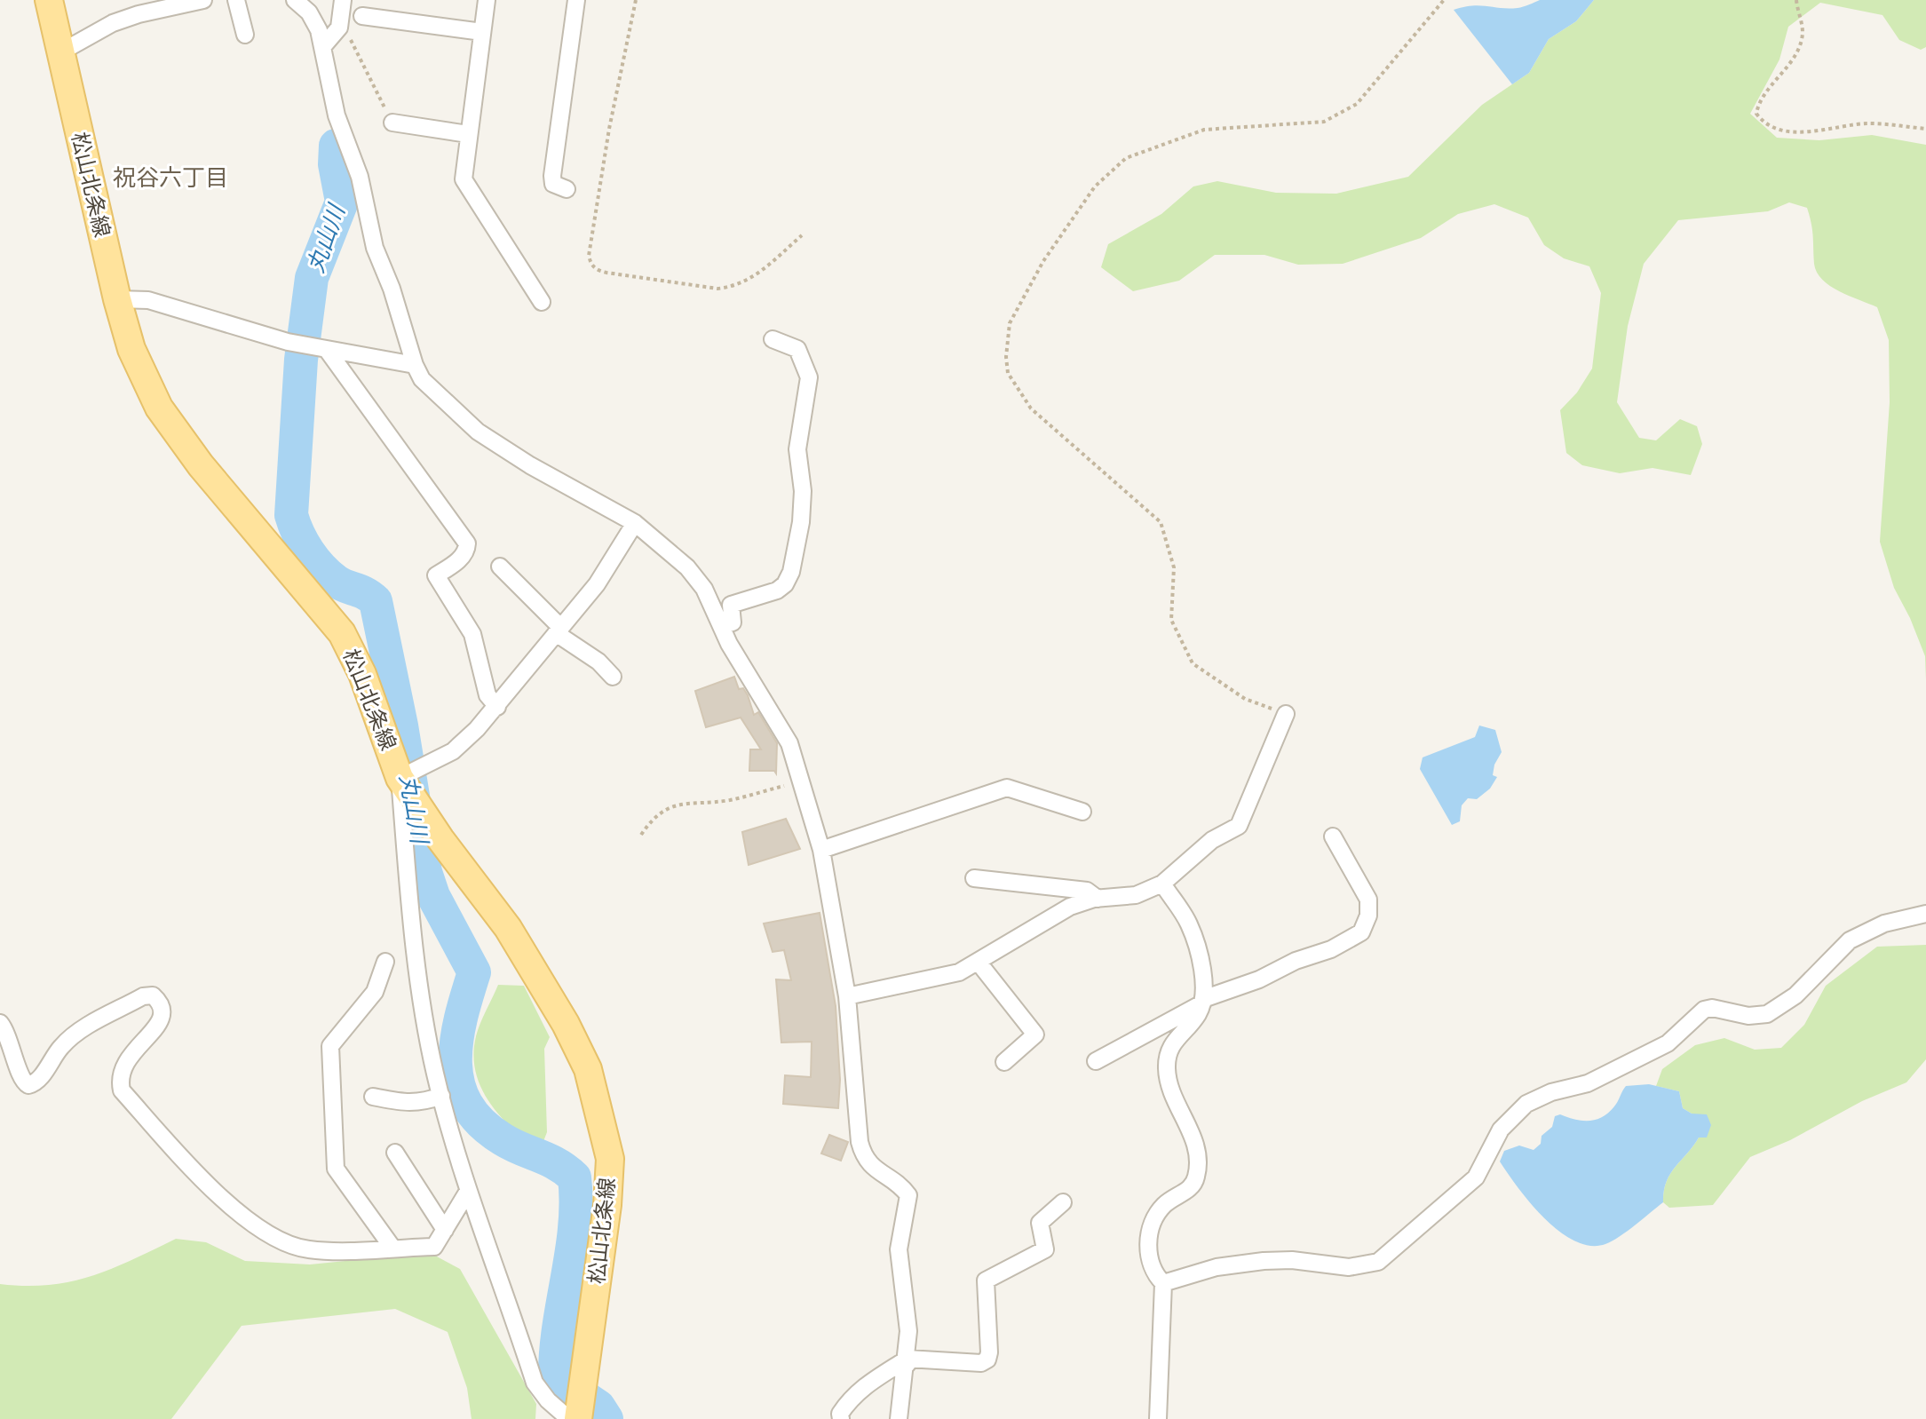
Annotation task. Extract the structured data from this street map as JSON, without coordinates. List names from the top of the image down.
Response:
{
  "streets": {
    "main road": ["松山北条線"]
  },
  "districts": ["祝谷六丁目"],
  "water": ["丸山川"]
}
